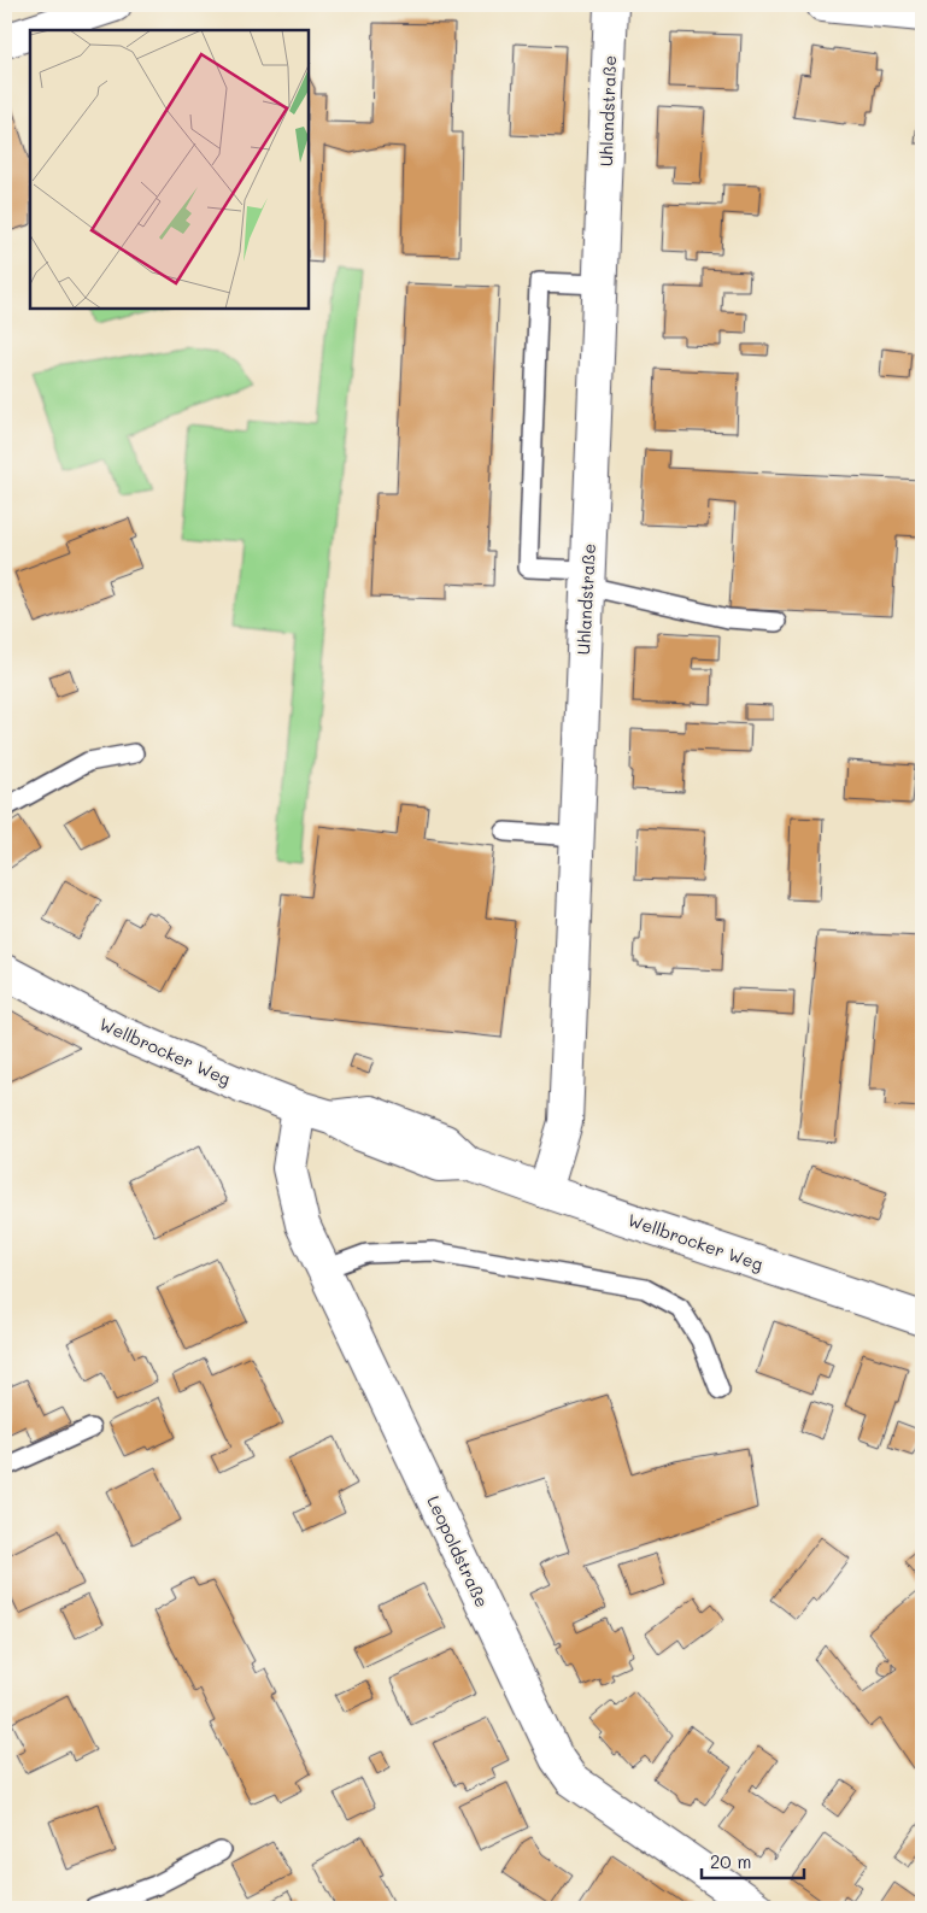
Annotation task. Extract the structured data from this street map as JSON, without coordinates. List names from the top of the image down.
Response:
{
  "streets": {
    "street": ["Uhlandstraße", "Wellbrocker Weg", "Leopoldstraße"]
  },
  "crossings": [
    ["Uhlandstraße", "Wellbrocker Weg"],
    ["Wellbrocker Weg", "Leopoldstraße"]
  ],
  "scale_bar": "20 m"
}
